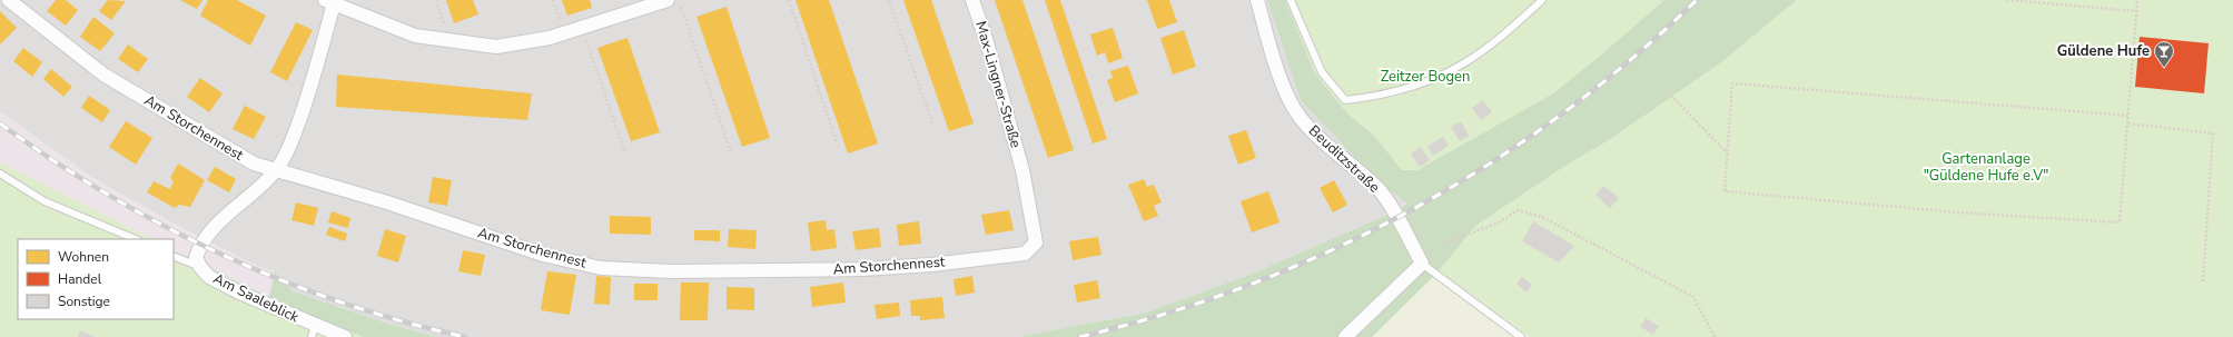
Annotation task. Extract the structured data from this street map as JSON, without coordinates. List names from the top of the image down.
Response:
{
  "streets": {
    "street": [
      "Max-Lingner-Straße",
      "Am Storchennest",
      "Beuditzstraße",
      "Am Saaleblick"
    ]
  },
  "crossings": [
    ["Max-Lingner-Straße", "Am Storchennest"]
  ],
  "parks": ["Zeitzer Bogen", "Gartenanlage \"Güldene Hufe e.V\""],
  "places": {
    "bar": ["Güldene Hufe"]
  },
  "legend": ["Wohnen", "Handel", "Sonstige"]
}
